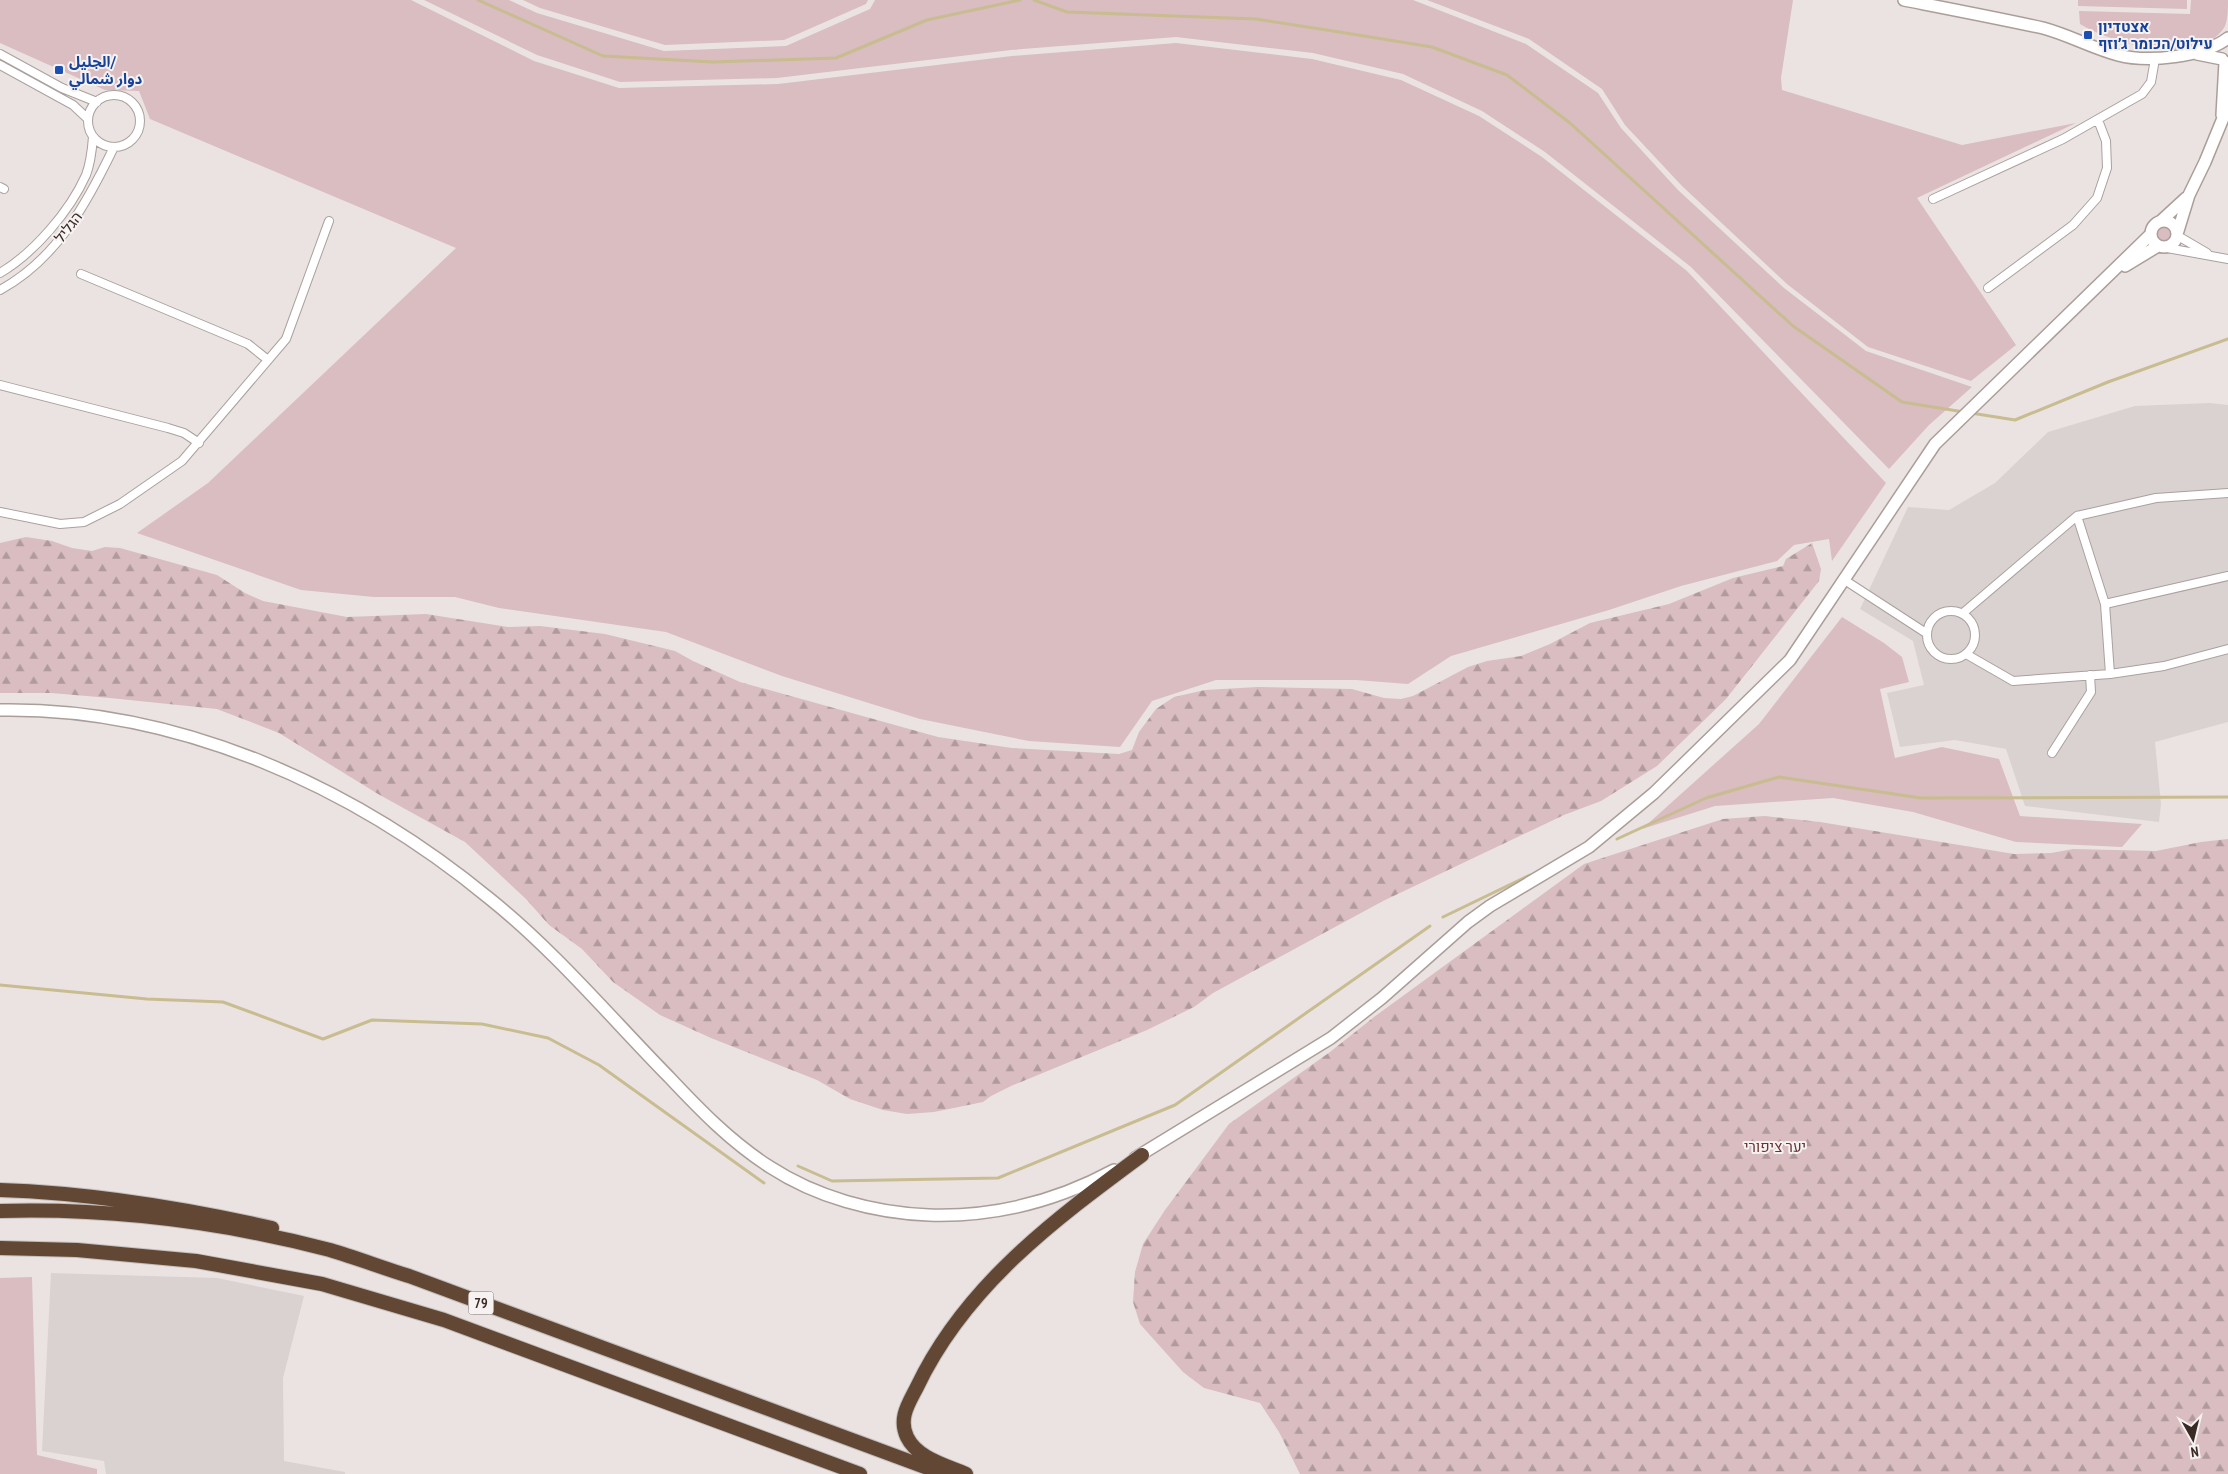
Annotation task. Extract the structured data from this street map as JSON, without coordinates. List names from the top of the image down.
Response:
{
  "streets": {
    "highway": ["79"],
    "street": ["הגליל"]
  },
  "parks": ["יער ציפורי"],
  "places": {
    "transit": ["אצטדיון עילוט/הכומר ג׳וזף", "الجليل/ دوار شمالي"]
  },
  "north": "bottom"
}
